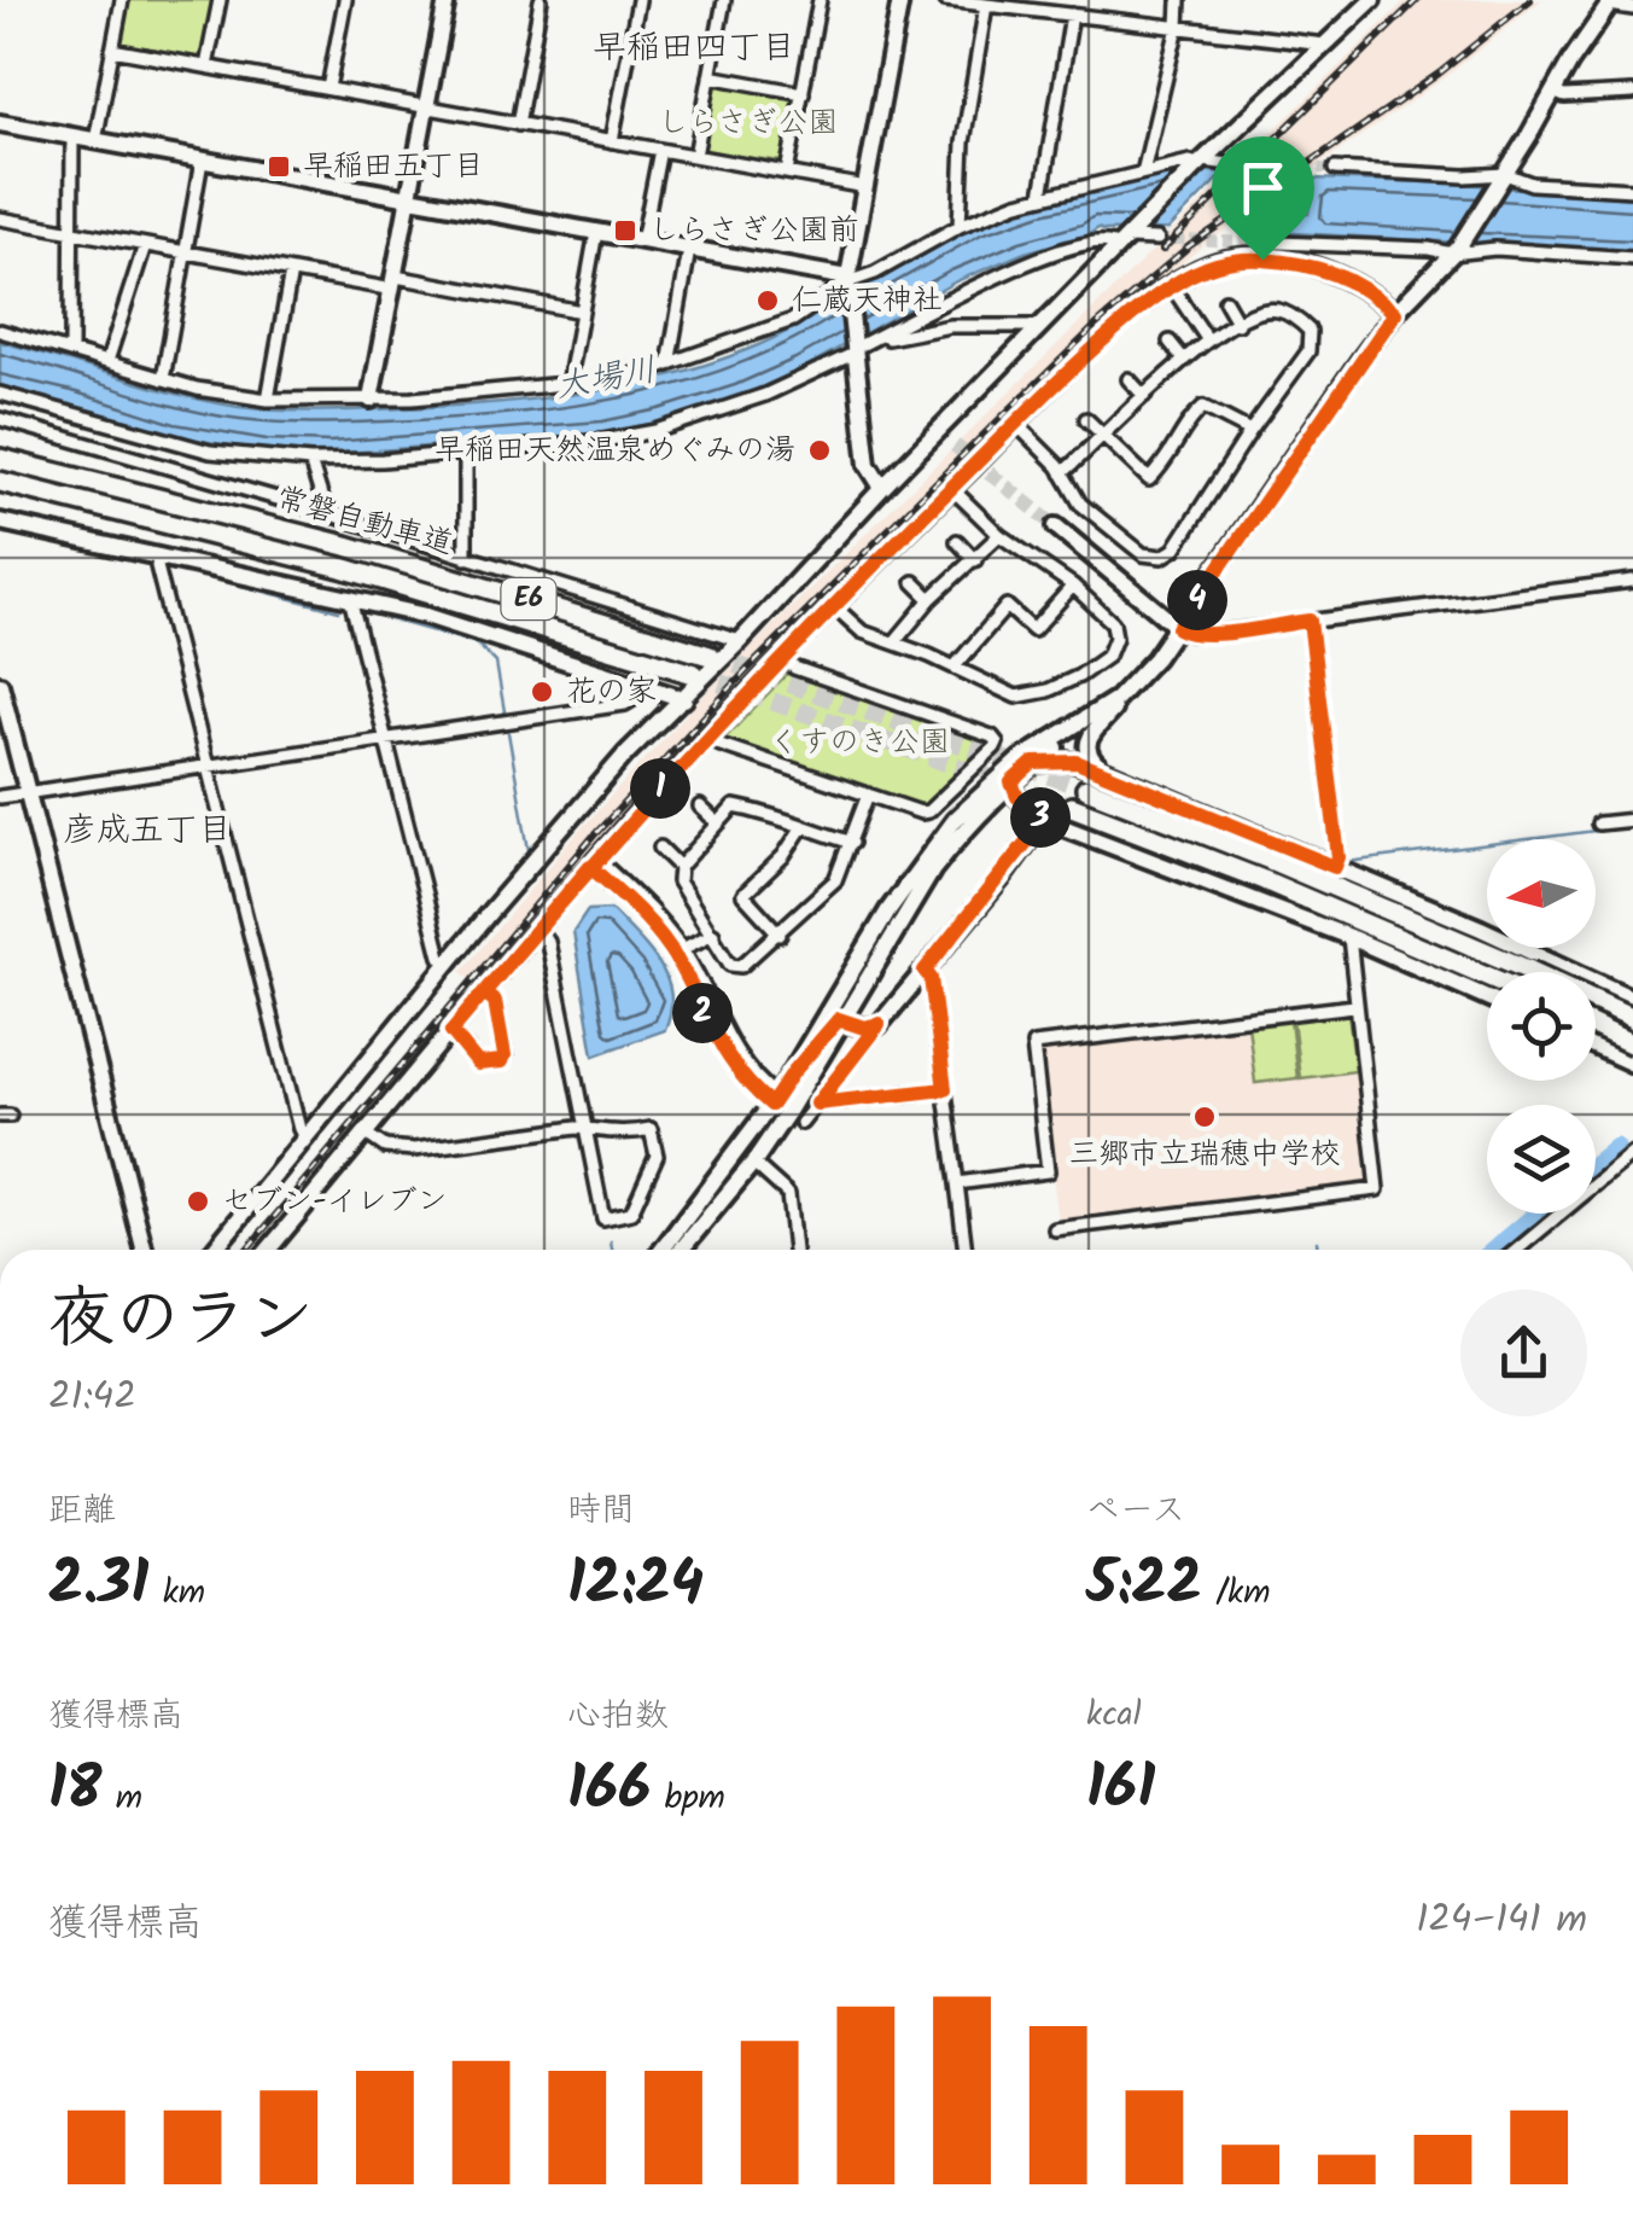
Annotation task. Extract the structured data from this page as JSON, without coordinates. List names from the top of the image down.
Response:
{
  "streets": {
    "highway": ["常磐自動車道", "E6"]
  },
  "districts": ["早稲田四丁目", "彦成五丁目"],
  "water": ["大場川"],
  "parks": ["しらさぎ公園", "くすのき公園"],
  "places": {
    "transit": ["早稲田五丁目", "しらさぎ公園前"],
    "other": [
      "仁蔵天神社",
      "早稲田天然温泉めぐみの湯",
      "花の家",
      "三郷市立瑞穂中学校",
      "セブン-イレブン"
    ]
  },
  "north": "left",
  "page": {
    "pins": [
      "4",
      "1",
      "3",
      "2"
    ],
    "heading": ["夜のラン", "21:42"],
    "stats": [
      ["距離", "2.31 km"],
      ["時間", "12:24"],
      ["ペース", "5:22 /km"],
      ["獲得標高", "18 m"],
      ["心拍数", "166 bpm"],
      ["kcal", "161"]
    ],
    "chart": ["獲得標高", "124–141 m"]
  }
}
